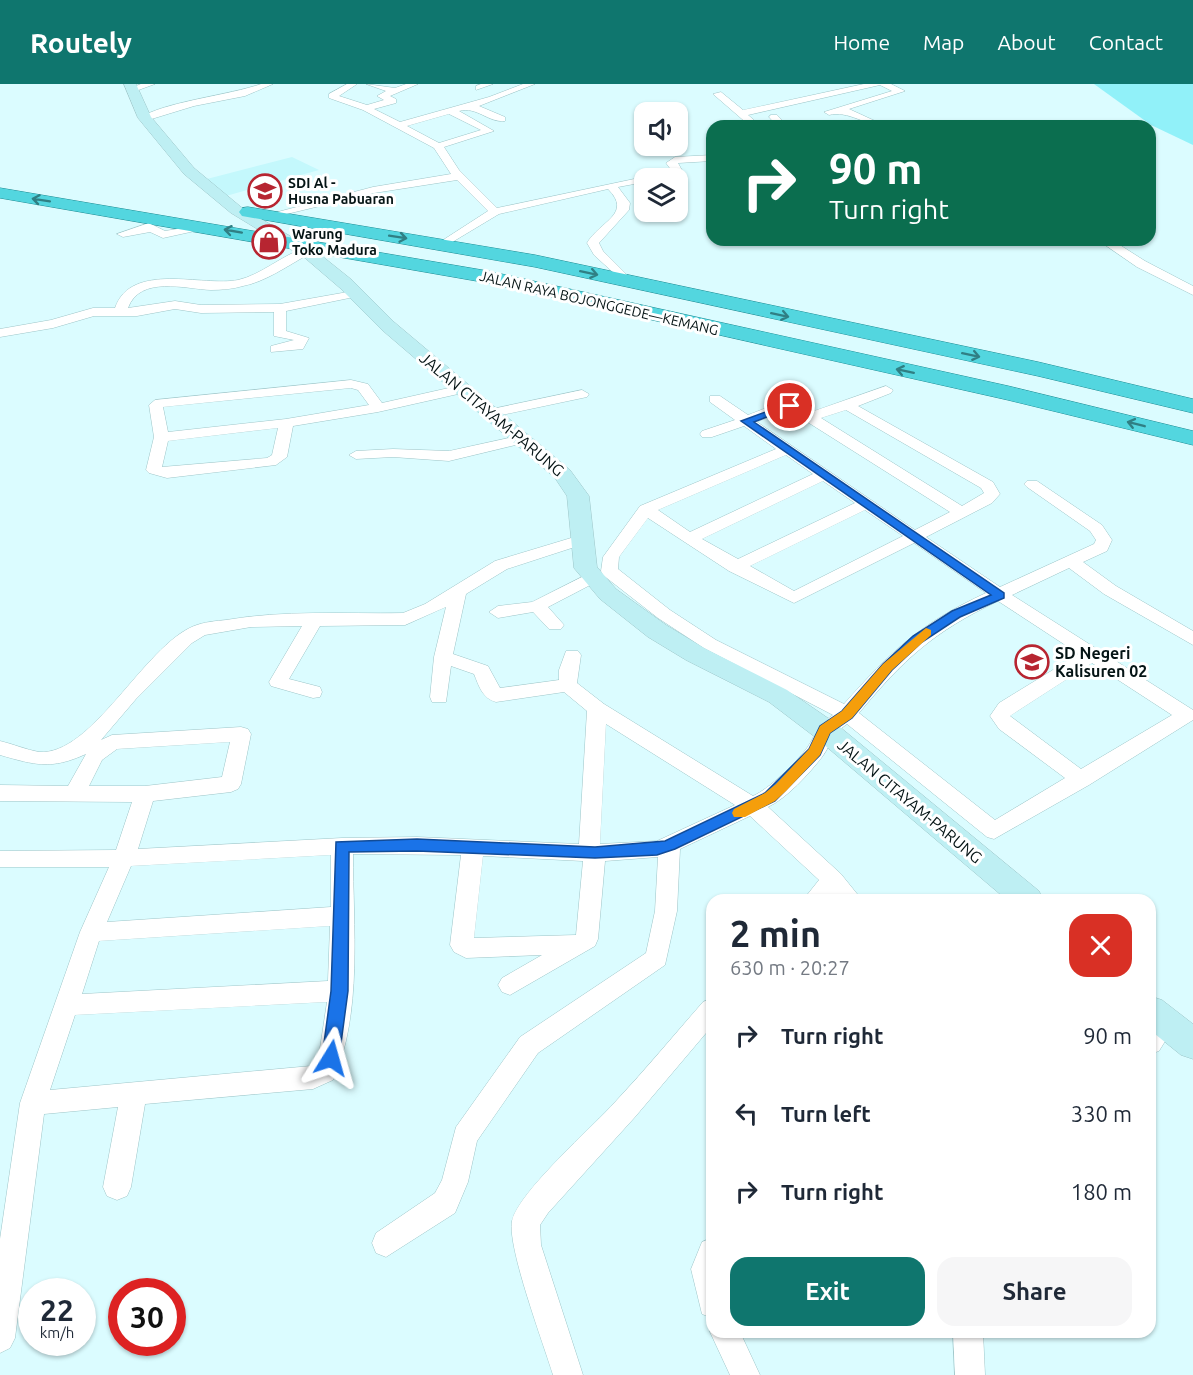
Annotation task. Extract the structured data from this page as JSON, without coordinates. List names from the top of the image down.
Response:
{
  "streets": {
    "highway": ["JALAN RAYA BOJONGGEDE—KEMANG"],
    "main road": ["JALAN CITAYAM-PARUNG"]
  },
  "crossings": [
    ["JALAN RAYA BOJONGGEDE—KEMANG", "JALAN CITAYAM-PARUNG"]
  ],
  "places": {
    "school or university": ["SDI Al - Husna Pabuaran", "SD Negeri Kalisuren 02"],
    "shop": ["Warung Toko Madura"]
  },
  "page": {
    "header": "Routely",
    "nav": [
      "Home",
      "Map",
      "About",
      "Contact"
    ],
    "turn": ["90 m", "Turn right"],
    "heading": ["2 min", "630 m · 20:27"],
    "list": [
      {
        "name": "Turn right",
        "value": "90 m"
      },
      {
        "name": "Turn left",
        "value": "330 m"
      },
      {
        "name": "Turn right",
        "value": "180 m"
      }
    ],
    "buttons": ["Exit", "Share"],
    "speed": "22 km/h",
    "limit": "30"
  }
}
